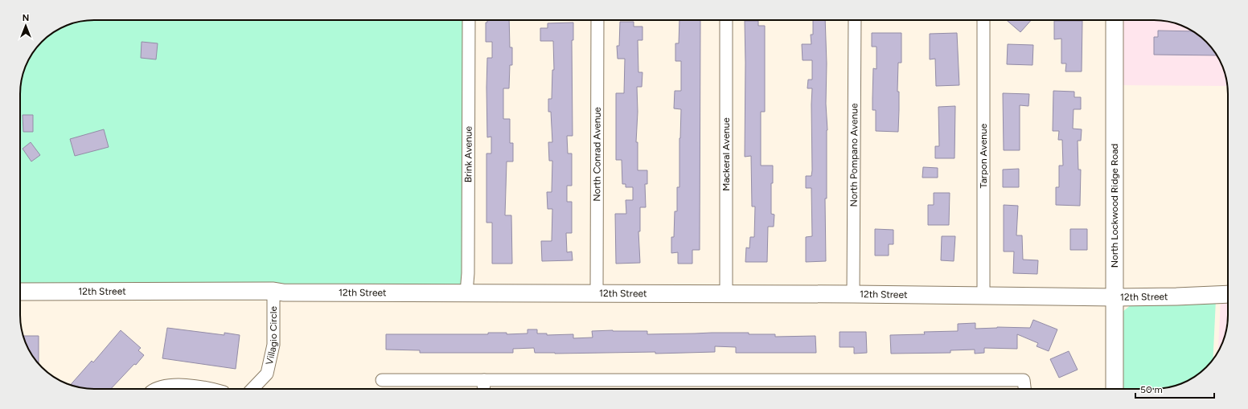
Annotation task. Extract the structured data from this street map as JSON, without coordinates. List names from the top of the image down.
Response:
{
  "streets": {
    "street": [
      "Brink Avenue",
      "North Conrad Avenue",
      "Mackeral Avenue",
      "North Pompano Avenue",
      "Tarpon Avenue",
      "North Lockwood Ridge Road",
      "12th Street",
      "Villagio Circle"
    ]
  },
  "crossings": [
    ["Brink Avenue", "12th Street"],
    ["North Conrad Avenue", "12th Street"],
    ["Mackeral Avenue", "12th Street"],
    ["North Pompano Avenue", "12th Street"],
    ["Tarpon Avenue", "12th Street"],
    ["North Lockwood Ridge Road", "12th Street"],
    ["12th Street", "Villagio Circle"]
  ],
  "scale_bar": "50 m",
  "north": "top"
}
